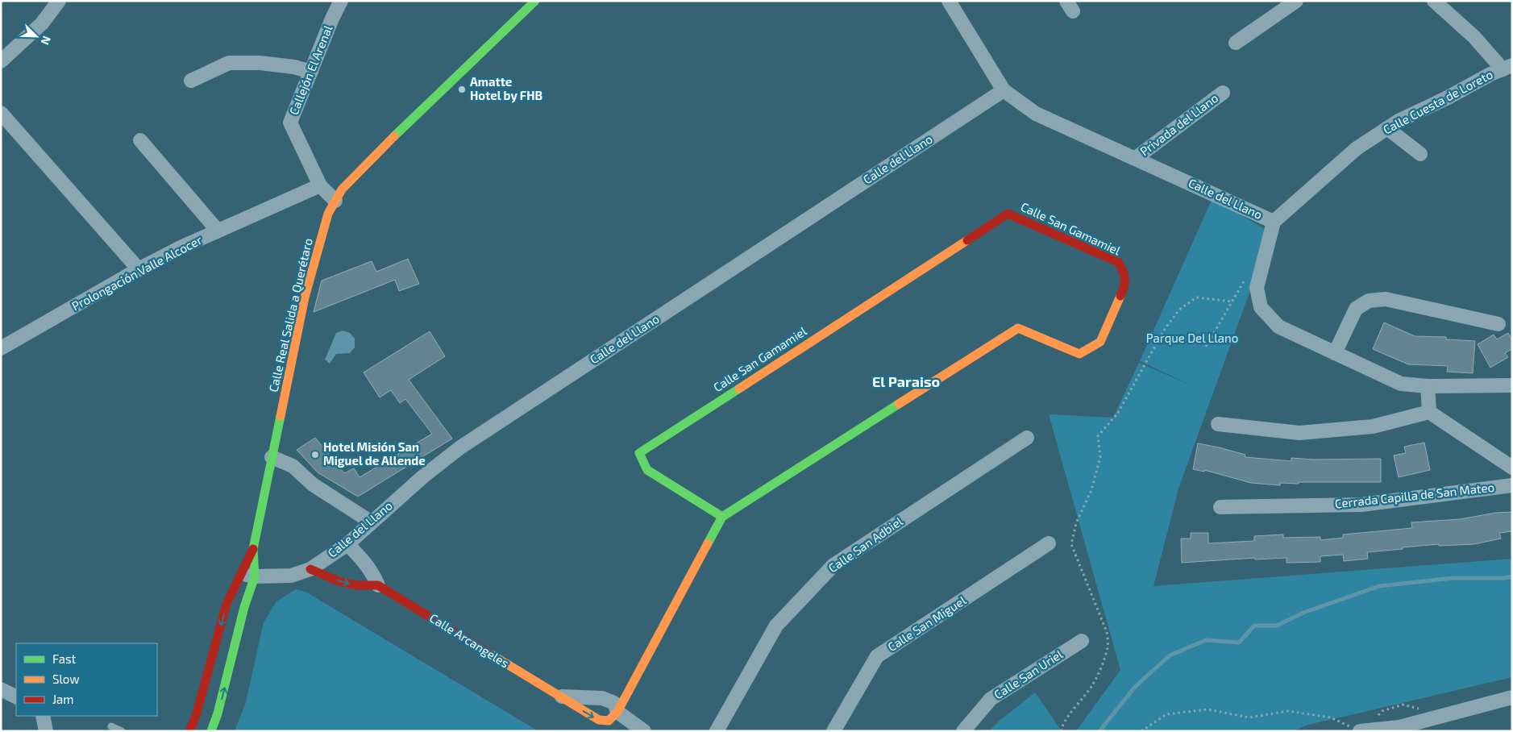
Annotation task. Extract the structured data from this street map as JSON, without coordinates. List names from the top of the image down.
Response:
{
  "streets": {
    "street": [
      "Callejón El Arenal",
      "Calle Cuesta de Loreto",
      "Privada del Llano",
      "Calle del Llano",
      "Calle San Gamamiel",
      "Prolongación Valle Alcocer",
      "Calle Real Salida a Querétaro",
      "Cerrada Capilla de San Mateo",
      "Calle San Adbiel",
      "Calle San Miguel",
      "Calle Arcangeles",
      "Calle San Uriel"
    ]
  },
  "crossings": [
    ["Callejón El Arenal", "Prolongación Valle Alcocer"],
    ["Callejón El Arenal", "Calle Real Salida a Querétaro"],
    ["Calle Cuesta de Loreto", "Calle del Llano"],
    ["Privada del Llano", "Calle del Llano"],
    ["Calle del Llano", "Calle Real Salida a Querétaro"],
    ["Calle San Gamamiel", "Calle Arcangeles"]
  ],
  "districts": ["El Paraiso"],
  "parks": ["Parque Del Llano"],
  "places": ["Amatte Hotel by FHB", "Hotel Misión San Miguel de Allende"],
  "legend": ["Fast", "Slow", "Jam"],
  "north": "bottom right"
}
